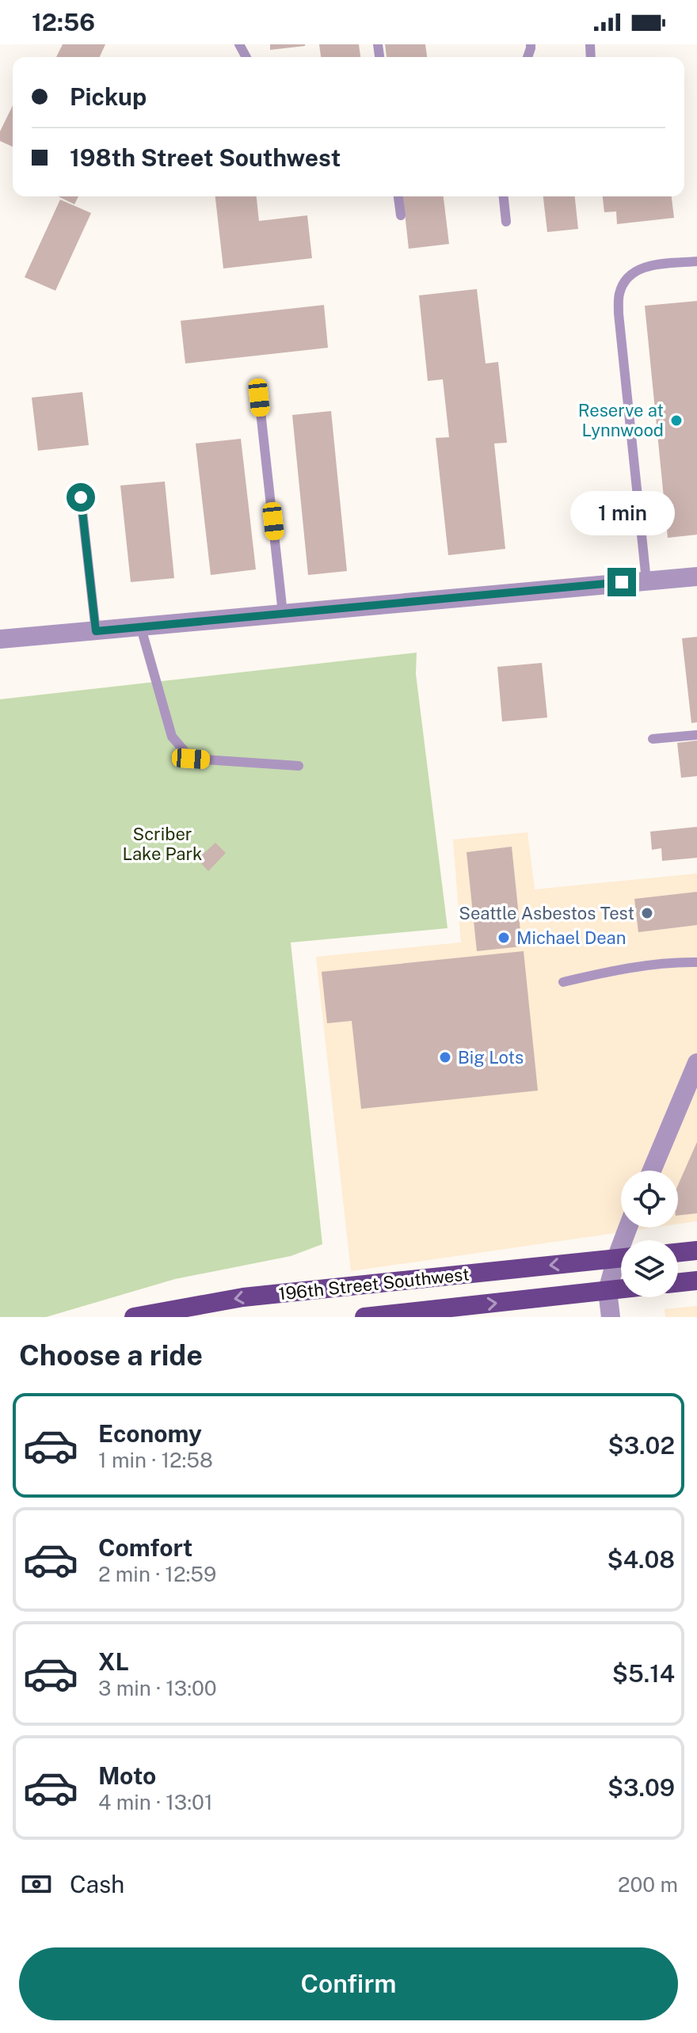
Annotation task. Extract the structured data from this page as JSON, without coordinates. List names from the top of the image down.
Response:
{
  "streets": {
    "main road": ["196th Street Southwest"]
  },
  "parks": ["Scriber Lake Park"],
  "places": [
    "Reserve at Lynnwood",
    "Seattle Asbestos Test",
    "Michael Dean",
    "Big Lots"
  ],
  "page": {
    "status": "12:56",
    "banner": ["Pickup", "198th Street Southwest"],
    "bubble": "1 min",
    "heading": "Choose a ride",
    "list": [
      {
        "name": "Economy",
        "note": "1 min · 12:58",
        "value": "$3.02"
      },
      {
        "name": "Comfort",
        "note": "2 min · 12:59",
        "value": "$4.08"
      },
      {
        "name": "XL",
        "note": "3 min · 13:00",
        "value": "$5.14"
      },
      {
        "name": "Moto",
        "note": "4 min · 13:01",
        "value": "$3.09"
      }
    ],
    "pay": ["Cash", "200 m"],
    "buttons": "Confirm"
  }
}
